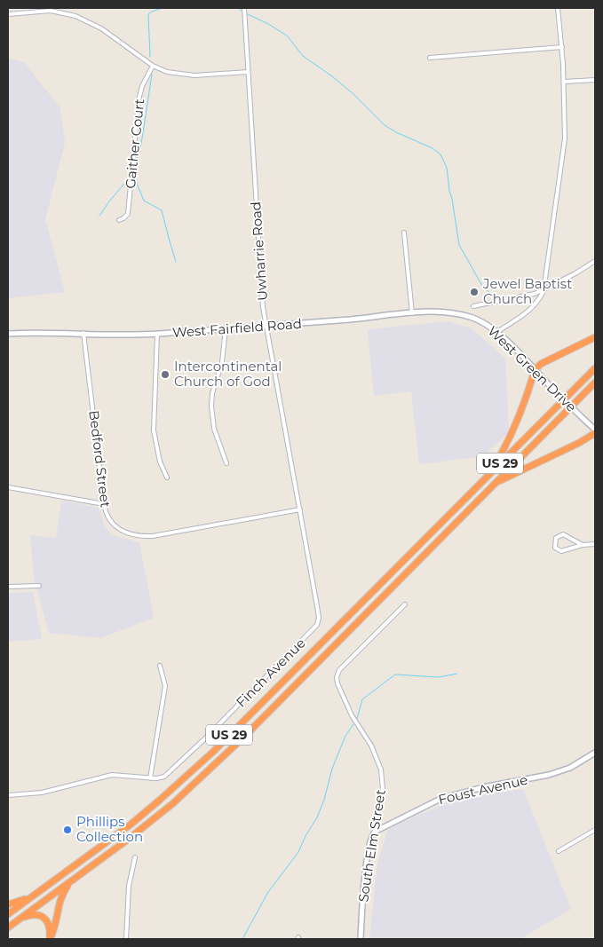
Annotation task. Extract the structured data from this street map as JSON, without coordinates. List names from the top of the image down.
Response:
{
  "streets": {
    "highway": ["US 29"],
    "main road": [
      "West Fairfield Road",
      "West Green Drive",
      "Foust Avenue",
      "South Elm Street"
    ],
    "street": [
      "Gaither Court",
      "Uwharrie Road",
      "Bedford Street",
      "Finch Avenue"
    ]
  },
  "crossings": [
    ["Uwharrie Road", "West Fairfield Road"],
    ["Uwharrie Road", "Bedford Street"],
    ["Uwharrie Road", "Finch Avenue"],
    ["West Fairfield Road", "West Green Drive"],
    ["West Fairfield Road", "Bedford Street"],
    ["Foust Avenue", "South Elm Street"]
  ],
  "places": ["Jewel Baptist Church", "Intercontinental Church of God", "Phillips Collection"]
}
